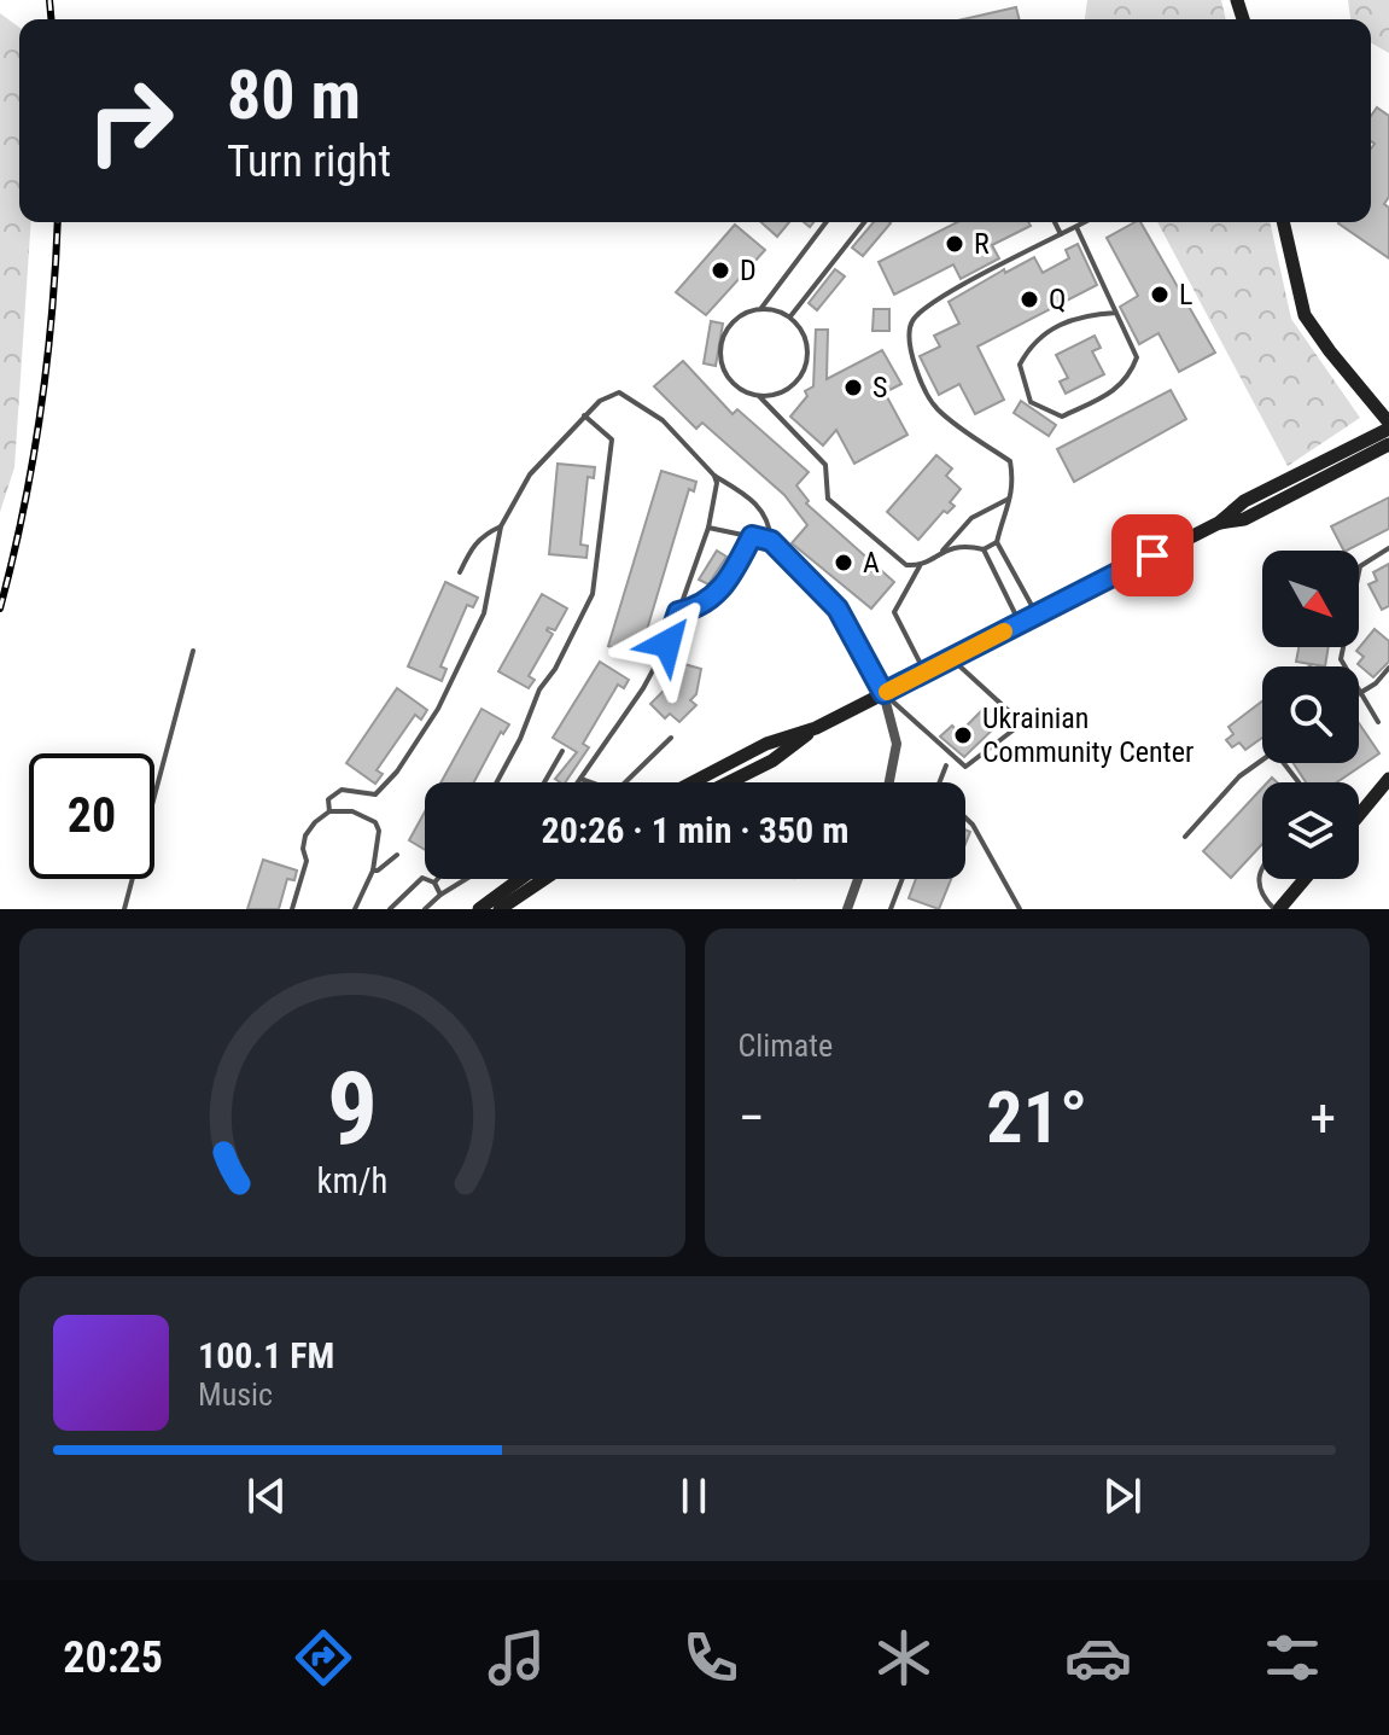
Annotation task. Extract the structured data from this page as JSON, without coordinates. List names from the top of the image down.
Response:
{
  "places": [
    "R",
    "D",
    "L",
    "Q",
    "S",
    "A",
    "Ukrainian Community Center"
  ],
  "north": "bottom right",
  "page": {
    "turn": ["80 m", "Turn right"],
    "limit": "20",
    "trip": "20:26 · 1 min · 350 m",
    "tile": "Climate",
    "heat": ["−", "21°", "+"],
    "song": ["100.1 FM", "Music"],
    "tabs": "20:25",
    "gauge": ["9", "km/h"]
  }
}
